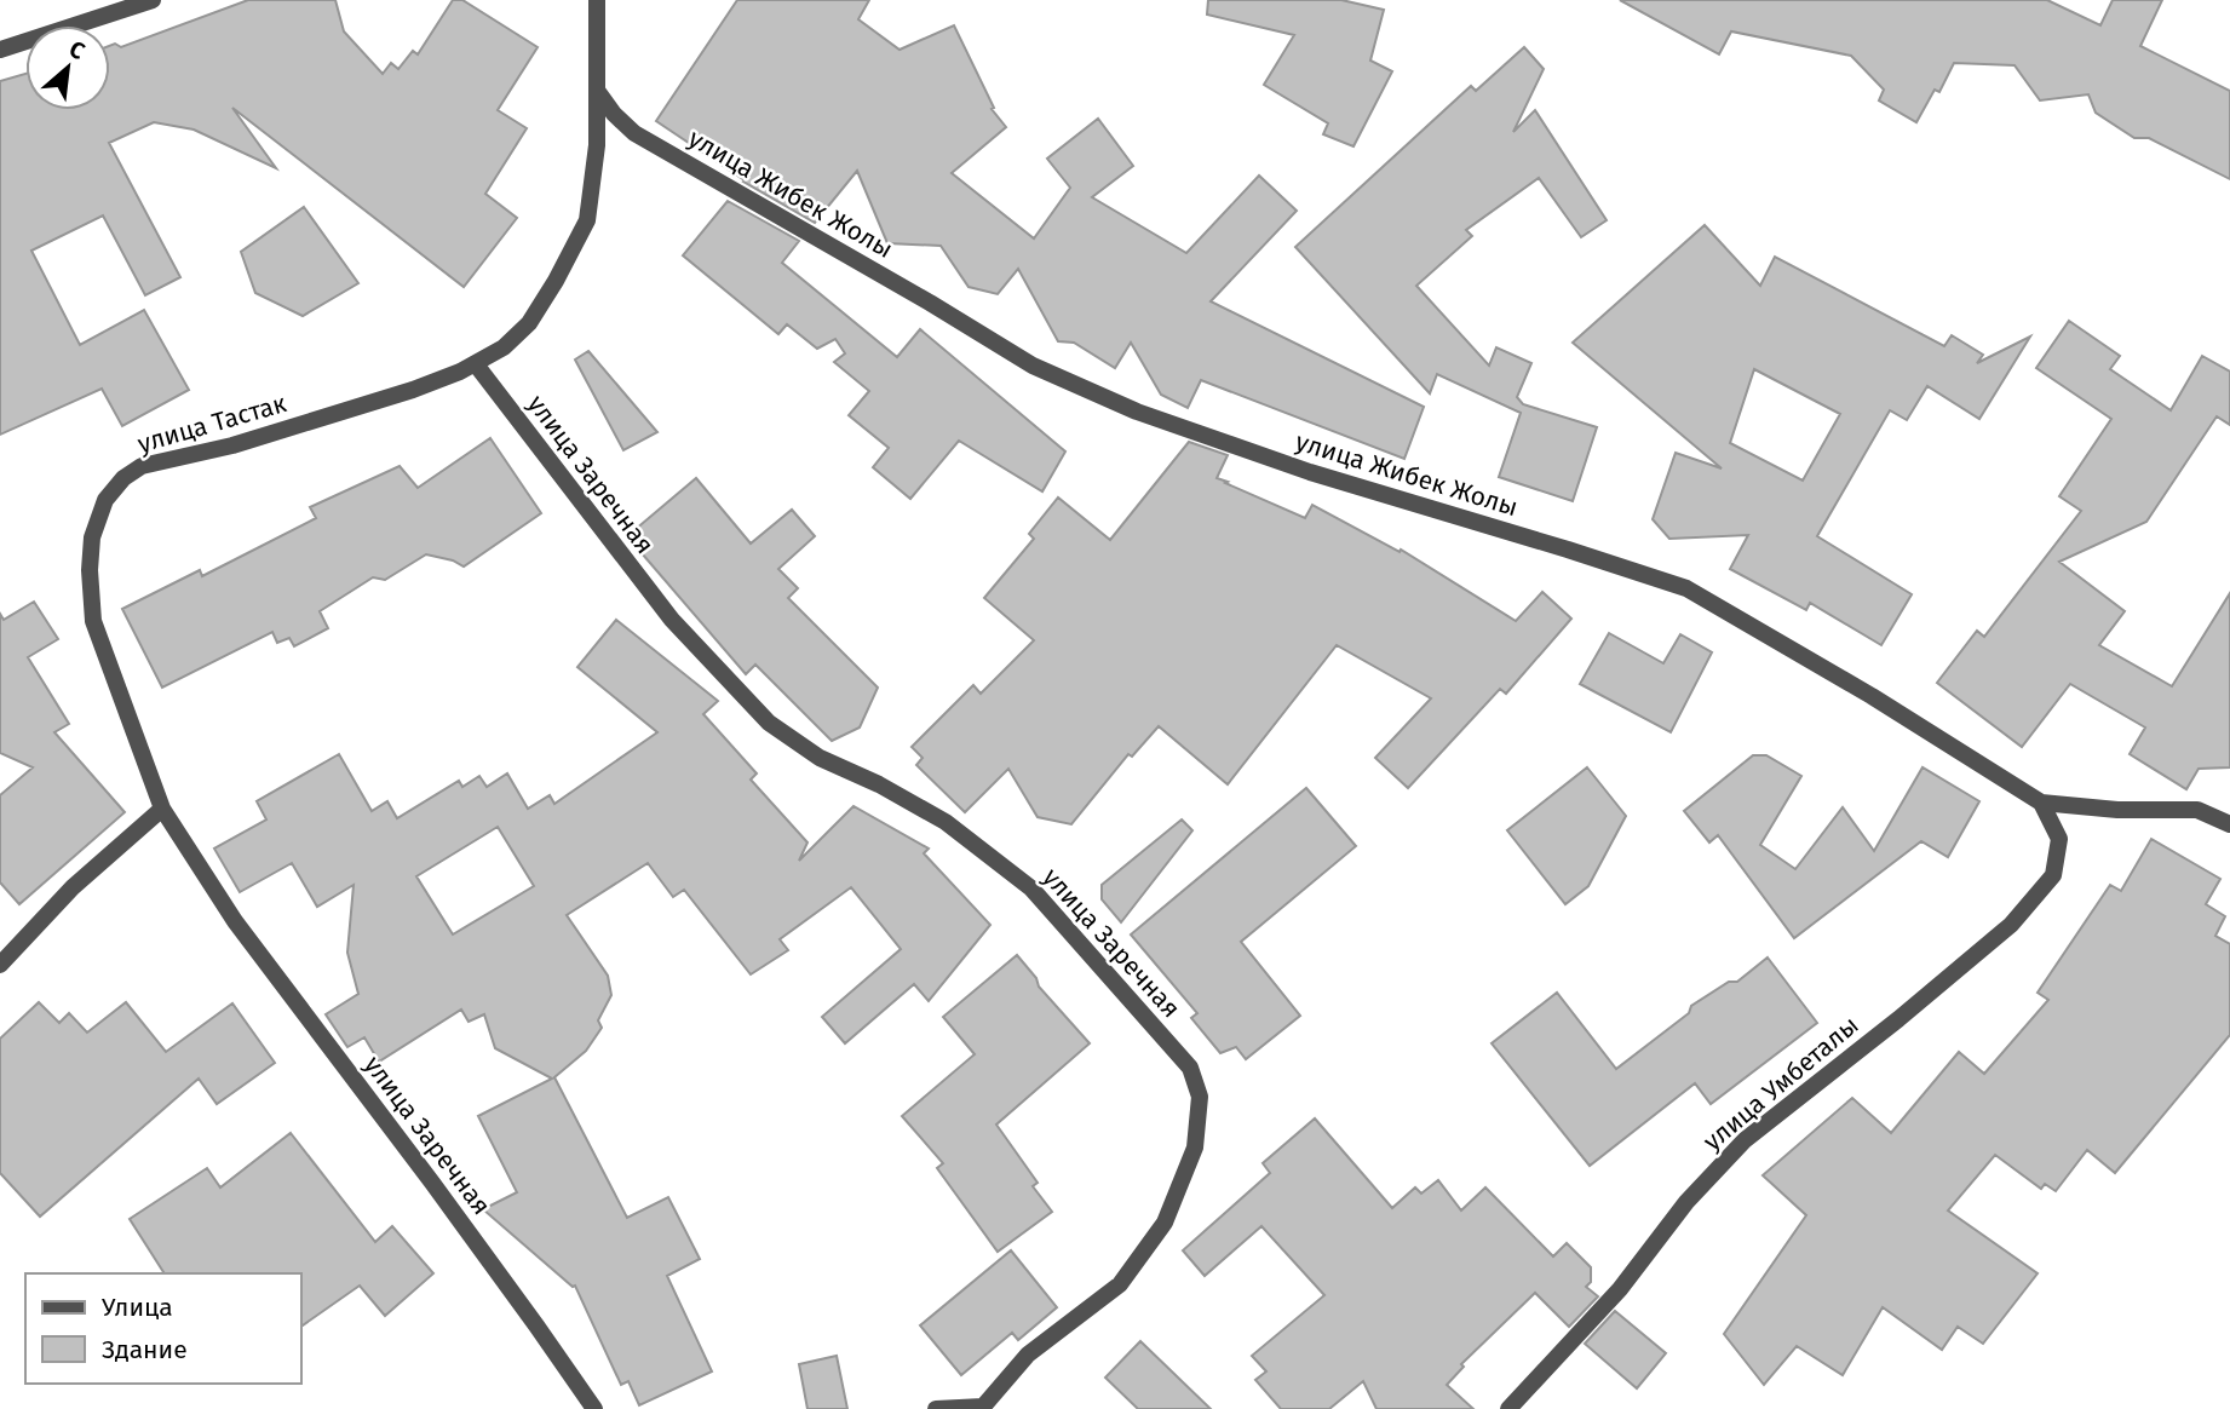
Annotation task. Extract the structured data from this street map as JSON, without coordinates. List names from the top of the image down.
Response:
{
  "streets": {
    "street": [
      "улица Жибек Жолы",
      "улица Тастак",
      "улица Заречная",
      "улица Умбеталы"
    ]
  },
  "crossings": [
    ["улица Жибек Жолы", "улица Тастак"],
    ["улица Жибек Жолы", "улица Умбеталы"],
    ["улица Тастак", "улица Заречная"]
  ],
  "legend": ["Улица", "Здание"],
  "north": "top right"
}
